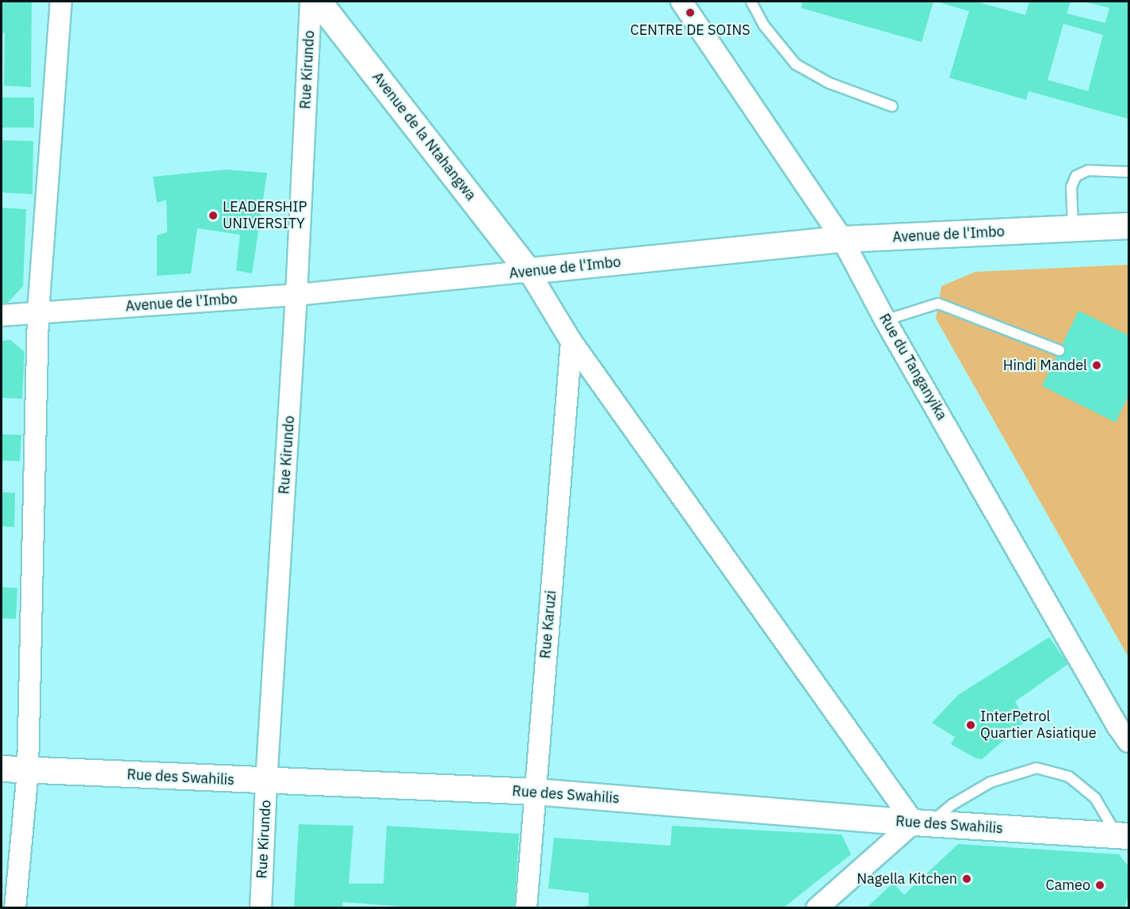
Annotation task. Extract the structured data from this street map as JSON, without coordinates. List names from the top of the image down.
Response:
{
  "streets": {
    "street": [
      "Rue Kirundo",
      "Avenue de la Ntahangwa",
      "Avenue de l'Imbo",
      "Rue du Tanganyika",
      "Rue Karuzi",
      "Rue des Swahilis"
    ]
  },
  "crossings": [
    ["Rue Kirundo", "Avenue de l'Imbo"],
    ["Rue Kirundo", "Rue des Swahilis"],
    ["Avenue de la Ntahangwa", "Avenue de l'Imbo"],
    ["Avenue de l'Imbo", "Rue du Tanganyika"],
    ["Rue Karuzi", "Rue des Swahilis"]
  ],
  "places": [
    "CENTRE DE SOINS",
    "LEADERSHIP UNIVERSITY",
    "Hindi Mandel",
    "InterPetrol Quartier Asiatique",
    "Nagella Kitchen",
    "Cameo"
  ]
}
